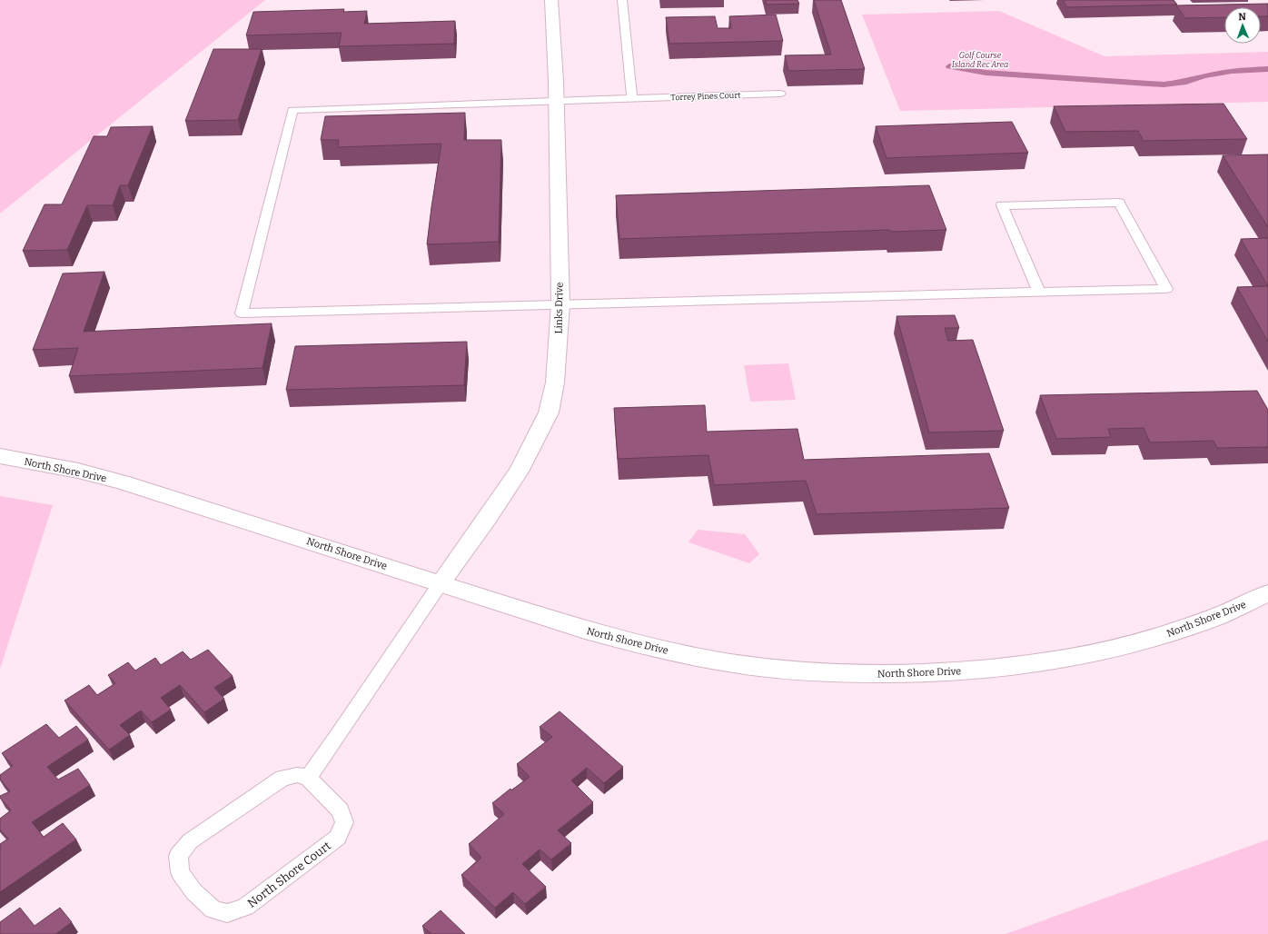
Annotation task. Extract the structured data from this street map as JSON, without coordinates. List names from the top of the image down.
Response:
{
  "streets": {
    "street": ["Links Drive", "North Shore Drive"],
    "lane": ["Torrey Pines Court", "North Shore Court"]
  },
  "crossings": [
    ["Torrey Pines Court", "Links Drive"],
    ["Links Drive", "North Shore Drive"]
  ],
  "parks": ["Golf Course Island Rec Area"],
  "north": "top"
}
